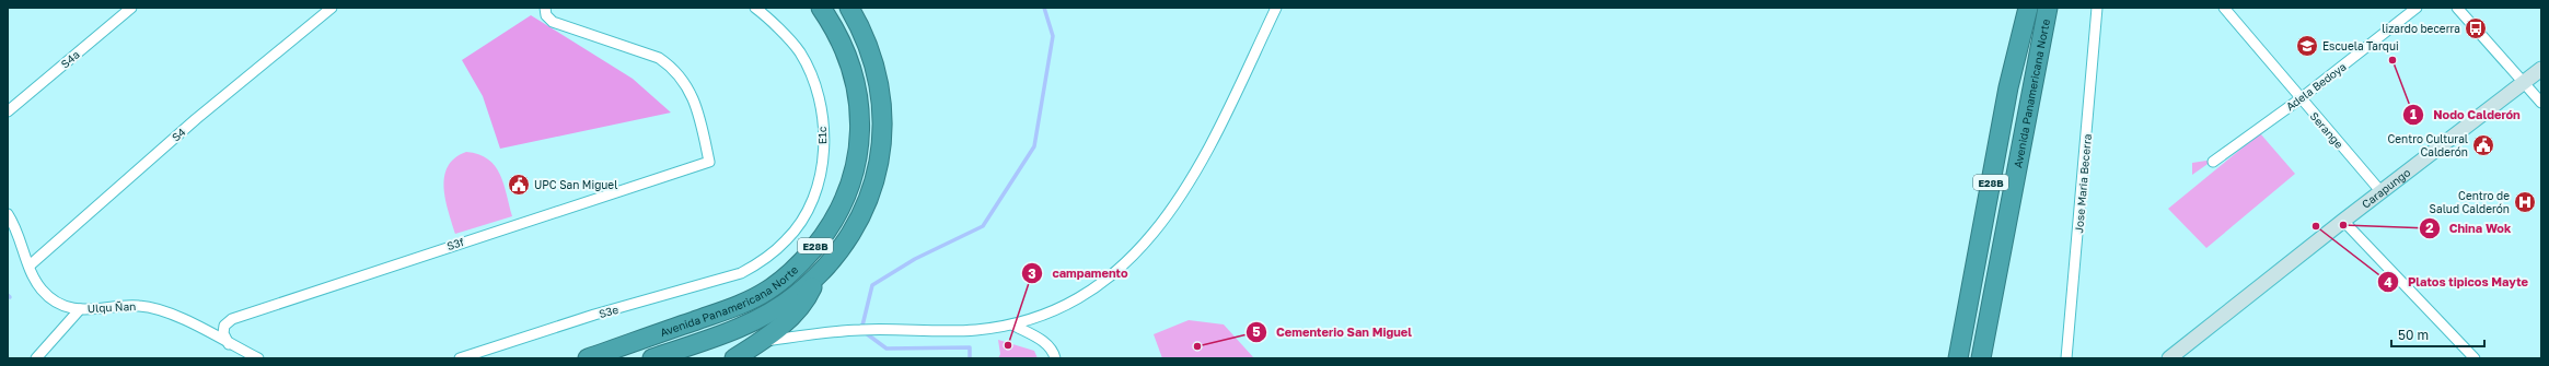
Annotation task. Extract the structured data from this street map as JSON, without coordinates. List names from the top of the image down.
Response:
{
  "streets": {
    "highway": ["Avenida Panamericana Norte", "E28B"],
    "street": [
      "S4a",
      "Adela Bedoya",
      "Serange",
      "S4",
      "E1c",
      "Jose Maria Becerra",
      "Carapungo",
      "S3f",
      "Ulqu Ñan",
      "S3e"
    ]
  },
  "crossings": [
    ["Adela Bedoya", "Serange"],
    ["Serange", "Carapungo"],
    ["S4", "Ulqu Ñan"],
    ["E1c", "S3e"],
    ["S3f", "Ulqu Ñan"]
  ],
  "places": {
    "bus stop": ["lizardo becerra"],
    "school or university": ["Escuela Tarqui"],
    "other": [
      "Nodo Calderón",
      "China Wok",
      "Platos tipicos Mayte",
      "campamento",
      "Cementerio San Miguel"
    ],
    "public building": ["Centro Cultural Calderón", "UPC San Miguel"],
    "hospital": ["Centro de Salud Calderón"]
  },
  "scale_bar": "50 m"
}
